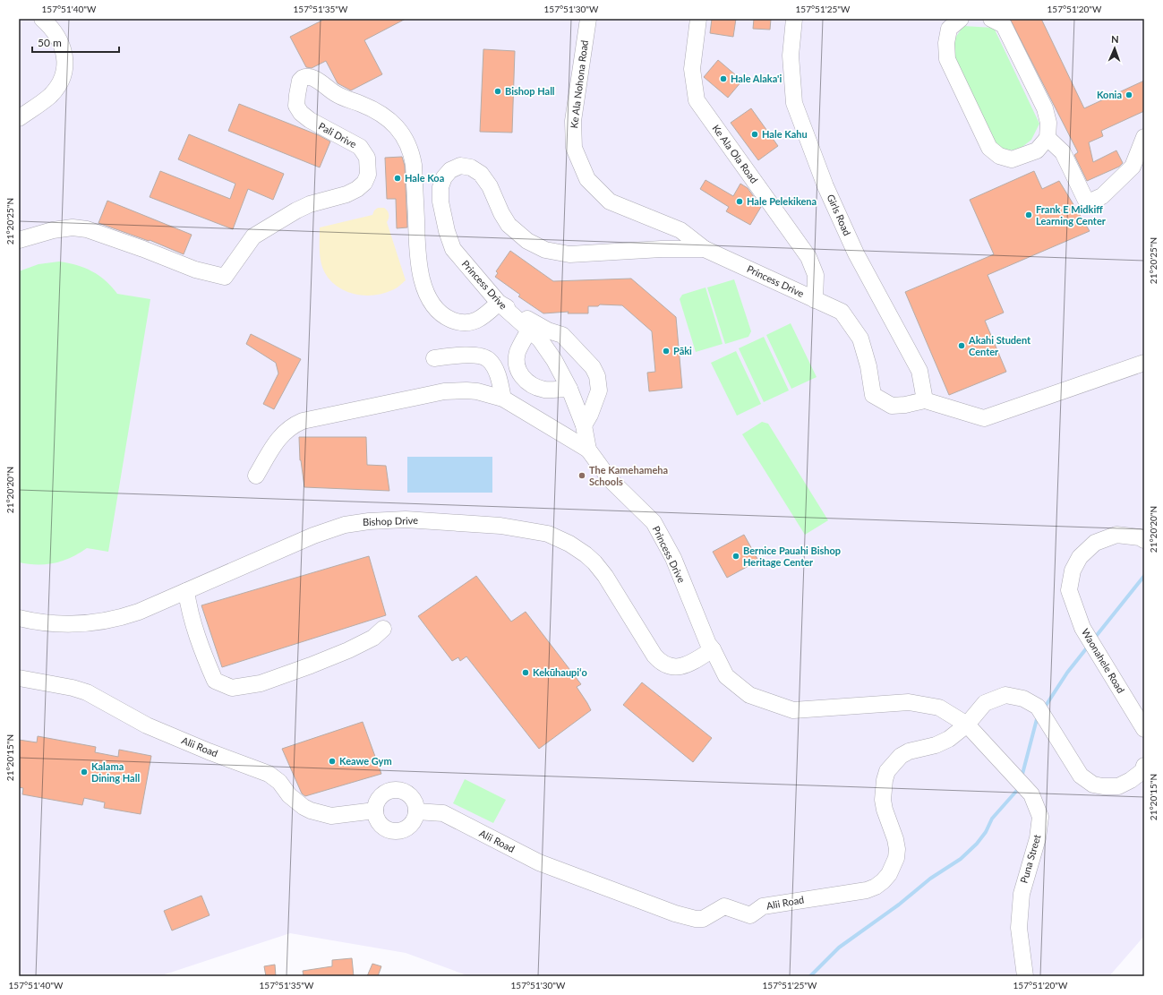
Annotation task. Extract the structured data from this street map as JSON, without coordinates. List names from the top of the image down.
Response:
{
  "streets": {
    "street": [
      "Ke Ala Nohona Road",
      "Pali Drive",
      "Ke Ala Ola Road",
      "Girls Road",
      "Princess Drive",
      "Bishop Drive",
      "Waonahele Road",
      "Alii Road",
      "Puna Street"
    ]
  },
  "crossings": [
    ["Ke Ala Nohona Road", "Princess Drive"],
    ["Pali Drive", "Princess Drive"],
    ["Ke Ala Ola Road", "Princess Drive"],
    ["Girls Road", "Princess Drive"],
    ["Princess Drive", "Bishop Drive"],
    ["Princess Drive", "Alii Road"],
    ["Princess Drive", "Puna Street"],
    ["Alii Road", "Puna Street"]
  ],
  "places": [
    "Hale Alaka'i",
    "Bishop Hall",
    "Konia",
    "Hale Kahu",
    "Hale Koa",
    "Hale Pelekikena",
    "Frank E Midkiff Learning Center",
    "Akahi Student Center",
    "Pāki",
    "The Kamehameha Schools",
    "Bernice Pauahi Bishop Heritage Center",
    "Kekūhaupiʻo",
    "Keawe Gym",
    "Kalama Dining Hall"
  ],
  "scale_bar": "50 m",
  "north": "top",
  "coordinates": [
    "157°51'40\"W",
    "157°51'35\"W",
    "157°51'30\"W",
    "157°51'25\"W",
    "157°51'20\"W",
    "21°20'25\"N",
    "21°20'20\"N",
    "21°20'15\"N"
  ]
}
